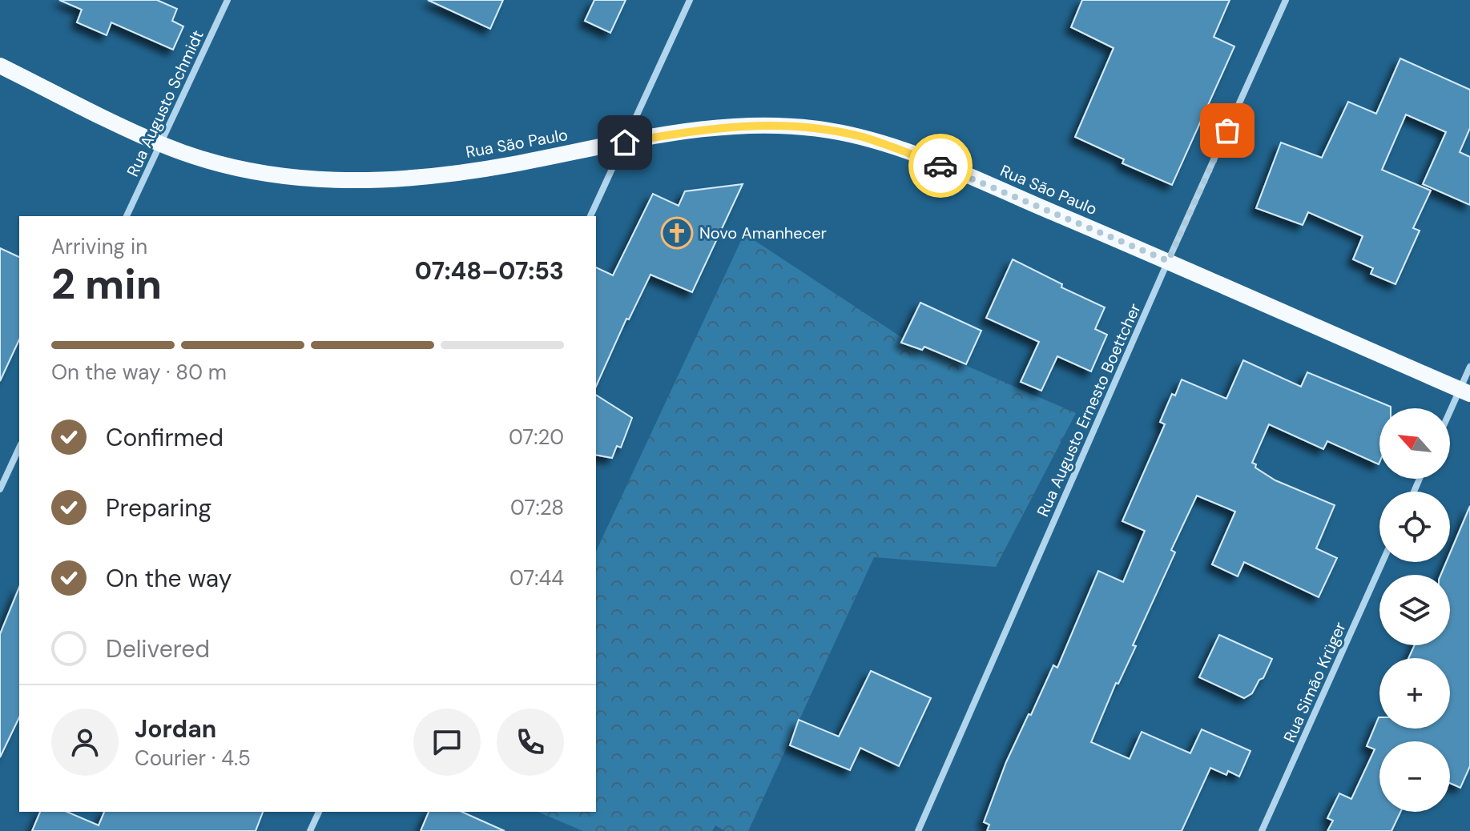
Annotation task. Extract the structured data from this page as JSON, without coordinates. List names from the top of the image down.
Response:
{
  "streets": {
    "main road": ["Rua São Paulo"],
    "street": ["Rua Augusto Schmidt", "Rua Augusto Ernesto Boettcher", "Rua Simão Krüger"]
  },
  "crossings": [
    ["Rua Augusto Schmidt", "Rua São Paulo"],
    ["Rua São Paulo", "Rua Augusto Ernesto Boettcher"]
  ],
  "places": {
    "church": ["Novo Amanhecer"]
  },
  "north": "top left",
  "page": {
    "heading": ["2 min", "Arriving in", "07:48–07:53"],
    "panel": ["Jordan", "Courier · 4.5"],
    "bar": "On the way · 80 m",
    "list": [
      ["Confirmed", "07:20"],
      ["Preparing", "07:28"],
      ["On the way", "07:44"],
      "Delivered"
    ],
    "map_buttons": ["+", "−"]
  }
}
